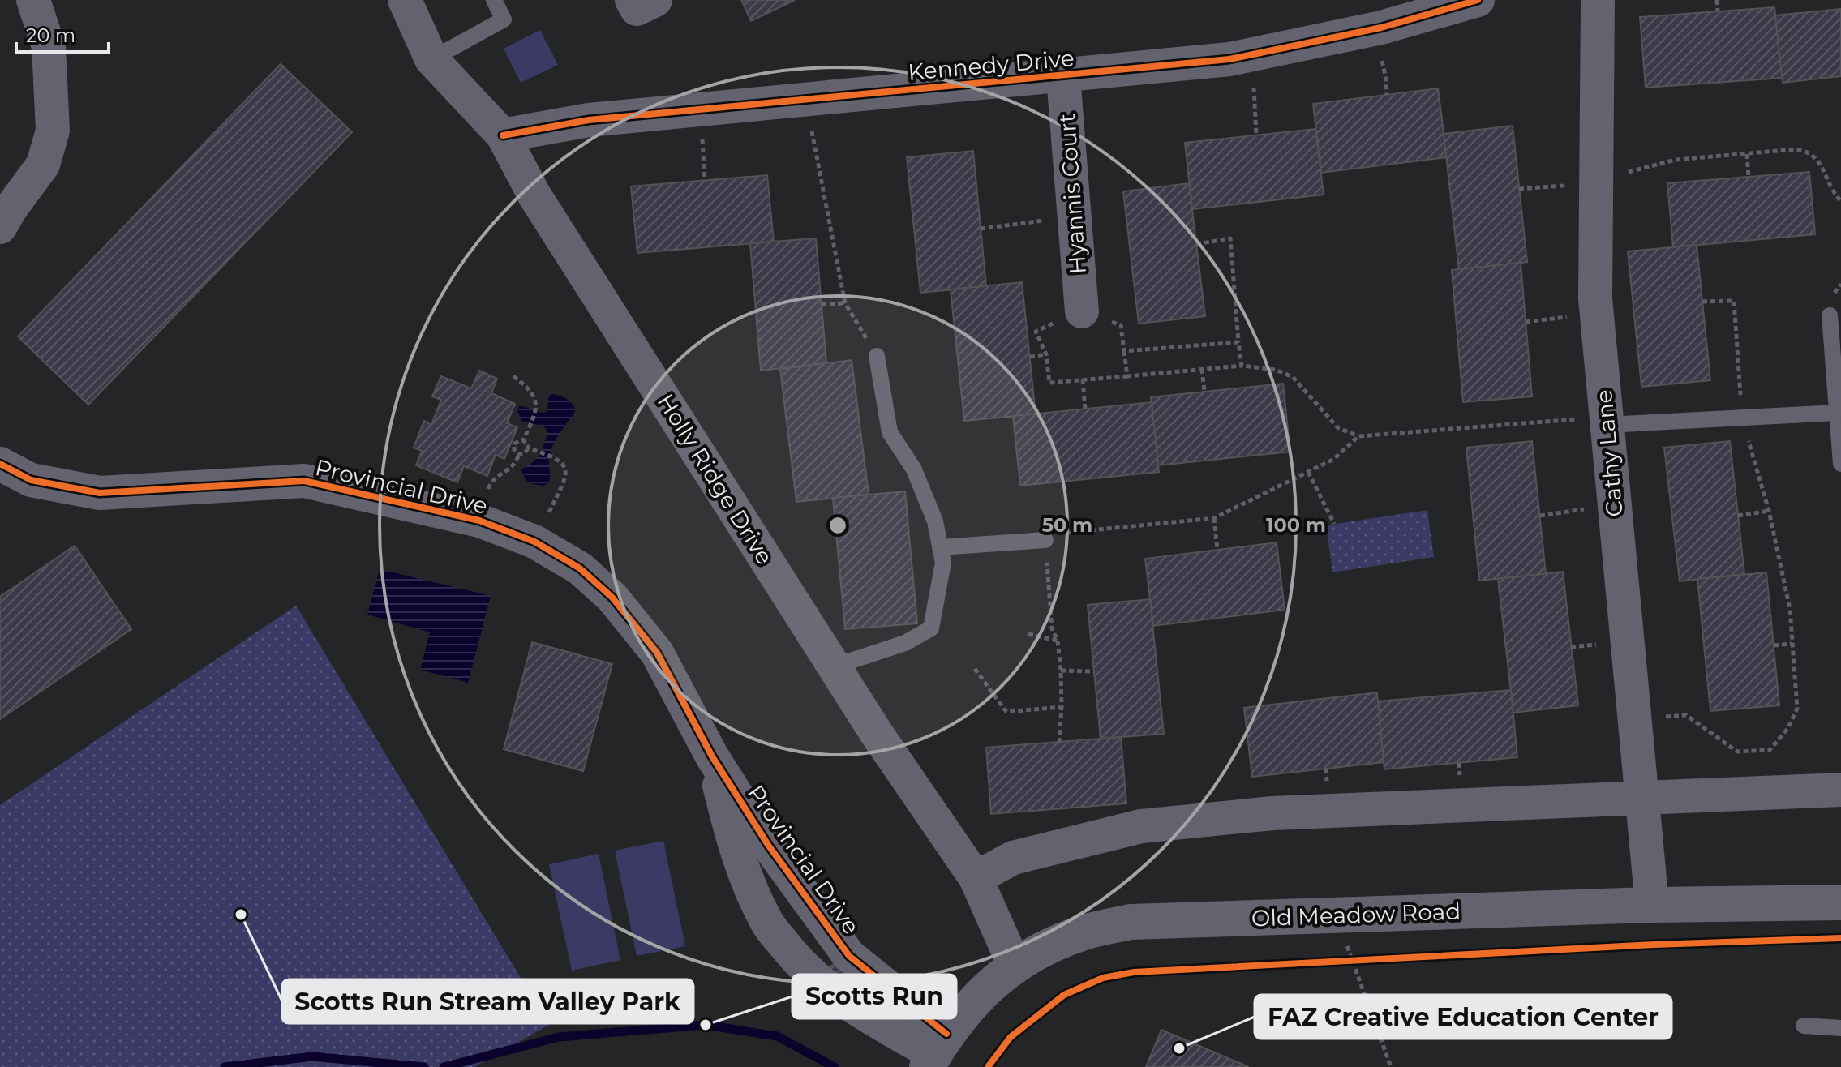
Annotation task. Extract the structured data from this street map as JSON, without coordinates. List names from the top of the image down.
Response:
{
  "streets": {
    "street": [
      "Kennedy Drive",
      "Hyannis Court",
      "Cathy Lane",
      "Holly Ridge Drive",
      "Provincial Drive",
      "Old Meadow Road"
    ]
  },
  "crossings": [
    ["Kennedy Drive", "Hyannis Court"],
    ["Kennedy Drive", "Holly Ridge Drive"],
    ["Cathy Lane", "Old Meadow Road"],
    ["Holly Ridge Drive", "Old Meadow Road"],
    ["Provincial Drive", "Old Meadow Road"]
  ],
  "places": ["Scotts Run Stream Valley Park", "Scotts Run", "FAZ Creative Education Center"],
  "scale_bar": "20 m",
  "rings": ["50 m", "100 m"]
}
